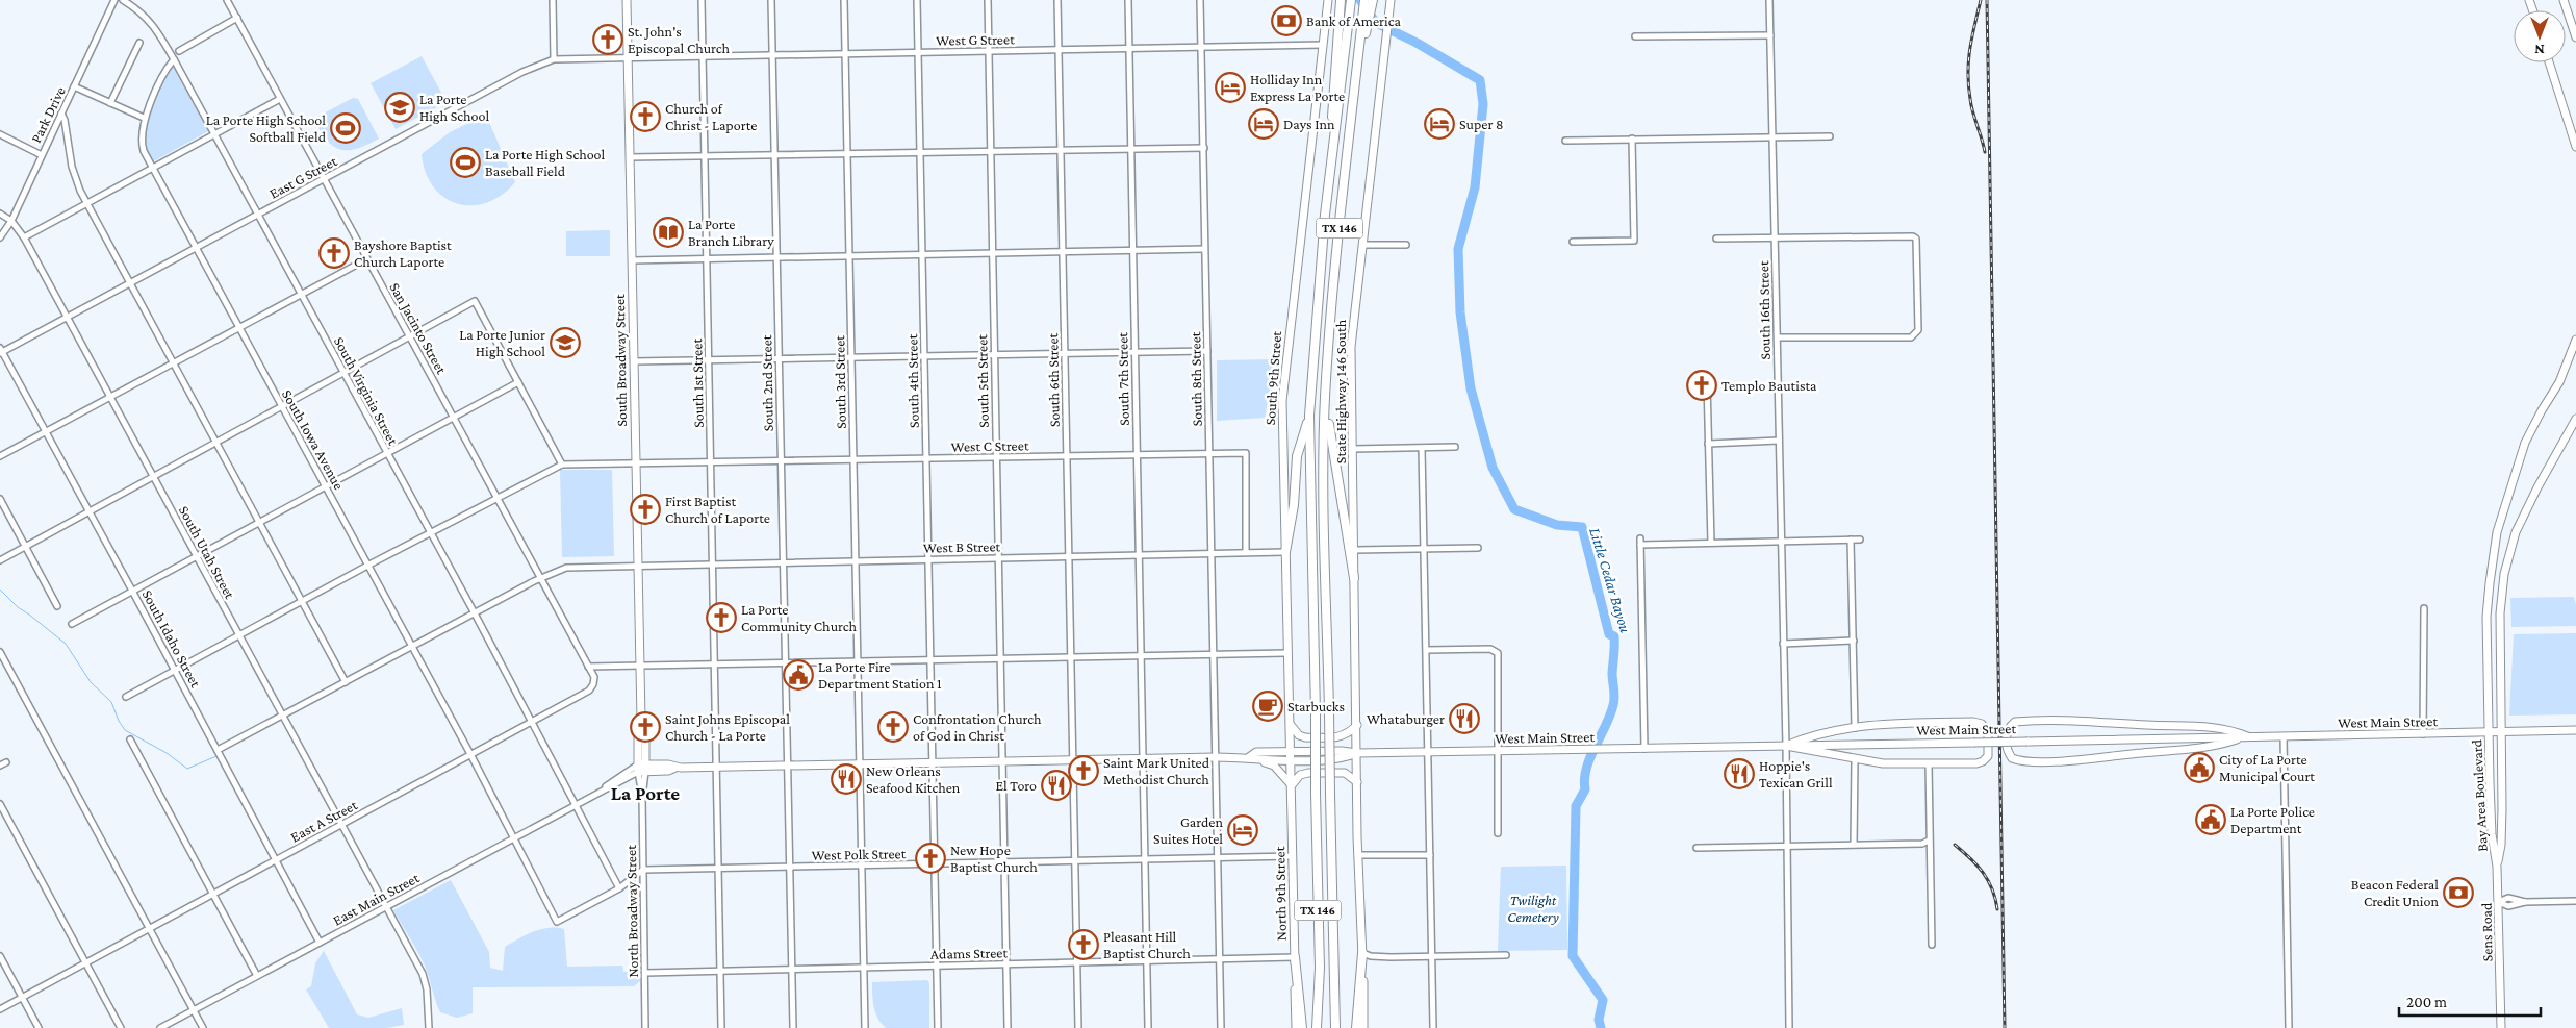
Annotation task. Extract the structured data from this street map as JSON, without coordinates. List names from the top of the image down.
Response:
{
  "streets": {
    "highway": ["TX 146"],
    "main road": [
      "South Broadway Street",
      "South 9th Street",
      "State Highway 146 South",
      "West Main Street",
      "Bay Area Boulevard",
      "North 9th Street",
      "Sens Road"
    ],
    "street": [
      "West G Street",
      "Park Drive",
      "East G Street",
      "South 16th Street",
      "San Jacinto Street",
      "South 7th Street",
      "South 8th Street",
      "South 6th Street",
      "South 4th Street",
      "South 5th Street",
      "South 3rd Street",
      "South 1st Street",
      "South 2nd Street",
      "South Virginia Street",
      "South Iowa Avenue",
      "West C Street",
      "West B Street",
      "South Utah Street",
      "South Idaho Street",
      "East A Street",
      "West Polk Street",
      "East Main Street",
      "North Broadway Street",
      "Adams Street"
    ]
  },
  "crossings": [
    ["West G Street", "East G Street"],
    ["West G Street", "South Broadway Street"],
    ["West G Street", "South 9th Street"],
    ["West G Street", "South 7th Street"],
    ["West G Street", "South 8th Street"],
    ["West G Street", "South 6th Street"],
    ["West G Street", "South 4th Street"],
    ["West G Street", "South 5th Street"],
    ["West G Street", "South 3rd Street"],
    ["West G Street", "South 1st Street"],
    ["West G Street", "South 2nd Street"],
    ["Park Drive", "South Utah Street"],
    ["East G Street", "San Jacinto Street"],
    ["East G Street", "South Broadway Street"],
    ["East G Street", "South Virginia Street"],
    ["East G Street", "South Iowa Avenue"],
    ["East G Street", "South Utah Street"],
    ["East G Street", "South Idaho Street"],
    ["South 16th Street", "West Main Street"],
    ["San Jacinto Street", "West B Street"],
    ["San Jacinto Street", "East A Street"],
    ["South Broadway Street", "West C Street"],
    ["South Broadway Street", "West B Street"],
    ["South Broadway Street", "West Main Street"],
    ["South Broadway Street", "East Main Street"],
    ["South Broadway Street", "North Broadway Street"],
    ["South 9th Street", "West B Street"],
    ["South 9th Street", "West Main Street"],
    ["South 9th Street", "North 9th Street"],
    ["South 7th Street", "West C Street"],
    ["South 7th Street", "West B Street"],
    ["South 7th Street", "West Main Street"],
    ["South 7th Street", "West Polk Street"],
    ["South 7th Street", "Adams Street"],
    ["South 8th Street", "West C Street"],
    ["South 8th Street", "West B Street"],
    ["South 8th Street", "West Main Street"],
    ["South 8th Street", "West Polk Street"],
    ["South 8th Street", "Adams Street"],
    ["South 6th Street", "West C Street"],
    ["South 6th Street", "West B Street"],
    ["South 6th Street", "West Main Street"],
    ["South 6th Street", "West Polk Street"],
    ["South 6th Street", "Adams Street"],
    ["South 4th Street", "West C Street"],
    ["South 4th Street", "West B Street"],
    ["South 4th Street", "West Main Street"],
    ["South 4th Street", "West Polk Street"],
    ["South 4th Street", "Adams Street"],
    ["South 5th Street", "West C Street"],
    ["South 5th Street", "West B Street"],
    ["South 5th Street", "West Main Street"],
    ["South 5th Street", "West Polk Street"],
    ["South 5th Street", "Adams Street"],
    ["South 3rd Street", "West C Street"],
    ["South 3rd Street", "West B Street"],
    ["South 3rd Street", "West Main Street"],
    ["South 3rd Street", "West Polk Street"],
    ["South 3rd Street", "Adams Street"],
    ["South 1st Street", "West C Street"],
    ["South 1st Street", "West B Street"],
    ["South 1st Street", "West Main Street"],
    ["South 1st Street", "West Polk Street"],
    ["South 1st Street", "Adams Street"],
    ["South 2nd Street", "West C Street"],
    ["South 2nd Street", "West B Street"],
    ["South 2nd Street", "West Main Street"],
    ["South 2nd Street", "West Polk Street"],
    ["South 2nd Street", "Adams Street"],
    ["South Virginia Street", "South Iowa Avenue"],
    ["South Virginia Street", "West B Street"],
    ["South Virginia Street", "East A Street"],
    ["South Virginia Street", "East Main Street"],
    ["State Highway 146 South", "West Main Street"],
    ["South Iowa Avenue", "West B Street"],
    ["South Iowa Avenue", "East A Street"],
    ["South Iowa Avenue", "East Main Street"],
    ["West C Street", "West B Street"],
    ["West B Street", "South Utah Street"],
    ["West B Street", "South Idaho Street"],
    ["South Utah Street", "East A Street"],
    ["South Utah Street", "East Main Street"],
    ["South Idaho Street", "East A Street"],
    ["South Idaho Street", "East Main Street"],
    ["West Main Street", "Bay Area Boulevard"],
    ["West Main Street", "North 9th Street"],
    ["West Main Street", "East Main Street"],
    ["West Main Street", "North Broadway Street"],
    ["Bay Area Boulevard", "Sens Road"],
    ["West Polk Street", "North 9th Street"],
    ["West Polk Street", "North Broadway Street"],
    ["North 9th Street", "Adams Street"],
    ["East Main Street", "North Broadway Street"],
    ["North Broadway Street", "Adams Street"]
  ],
  "districts": ["La Porte"],
  "water": ["Little Cedar Bayou"],
  "parks": ["Twilight Cemetery"],
  "places": {
    "bank": ["Bank of America", "Beacon Federal Credit Union"],
    "church": [
      "St. John's Episcopal Church",
      "Church of Christ - Laporte",
      "Bayshore Baptist Church Laporte",
      "Templo Bautista",
      "First Baptist Church of Laporte",
      "La Porte Community Church",
      "Saint Johns Episcopal Church - La Porte",
      "Confrontation Church of God in Christ",
      "Saint Mark United Methodist Church",
      "New Hope Baptist Church",
      "Pleasant Hill Baptist Church"
    ],
    "hotel": [
      "Holliday Inn Express La Porte",
      "Days Inn",
      "Super 8",
      "Garden Suites Hotel"
    ],
    "school or university": ["La Porte High School", "La Porte Junior High School"],
    "sports": ["La Porte High School Softball Field", "La Porte High School Baseball Field"],
    "library": ["La Porte Branch Library"],
    "public building": ["La Porte Fire Department Station 1", "City of La Porte Municipal Court", "La Porte Police Department"],
    "cafe": ["Starbucks"],
    "restaurant": [
      "Whataburger",
      "Hoppie's Texican Grill",
      "New Orleans Seafood Kitchen",
      "El Toro"
    ]
  },
  "scale_bar": "200 m",
  "north": "bottom"
}
